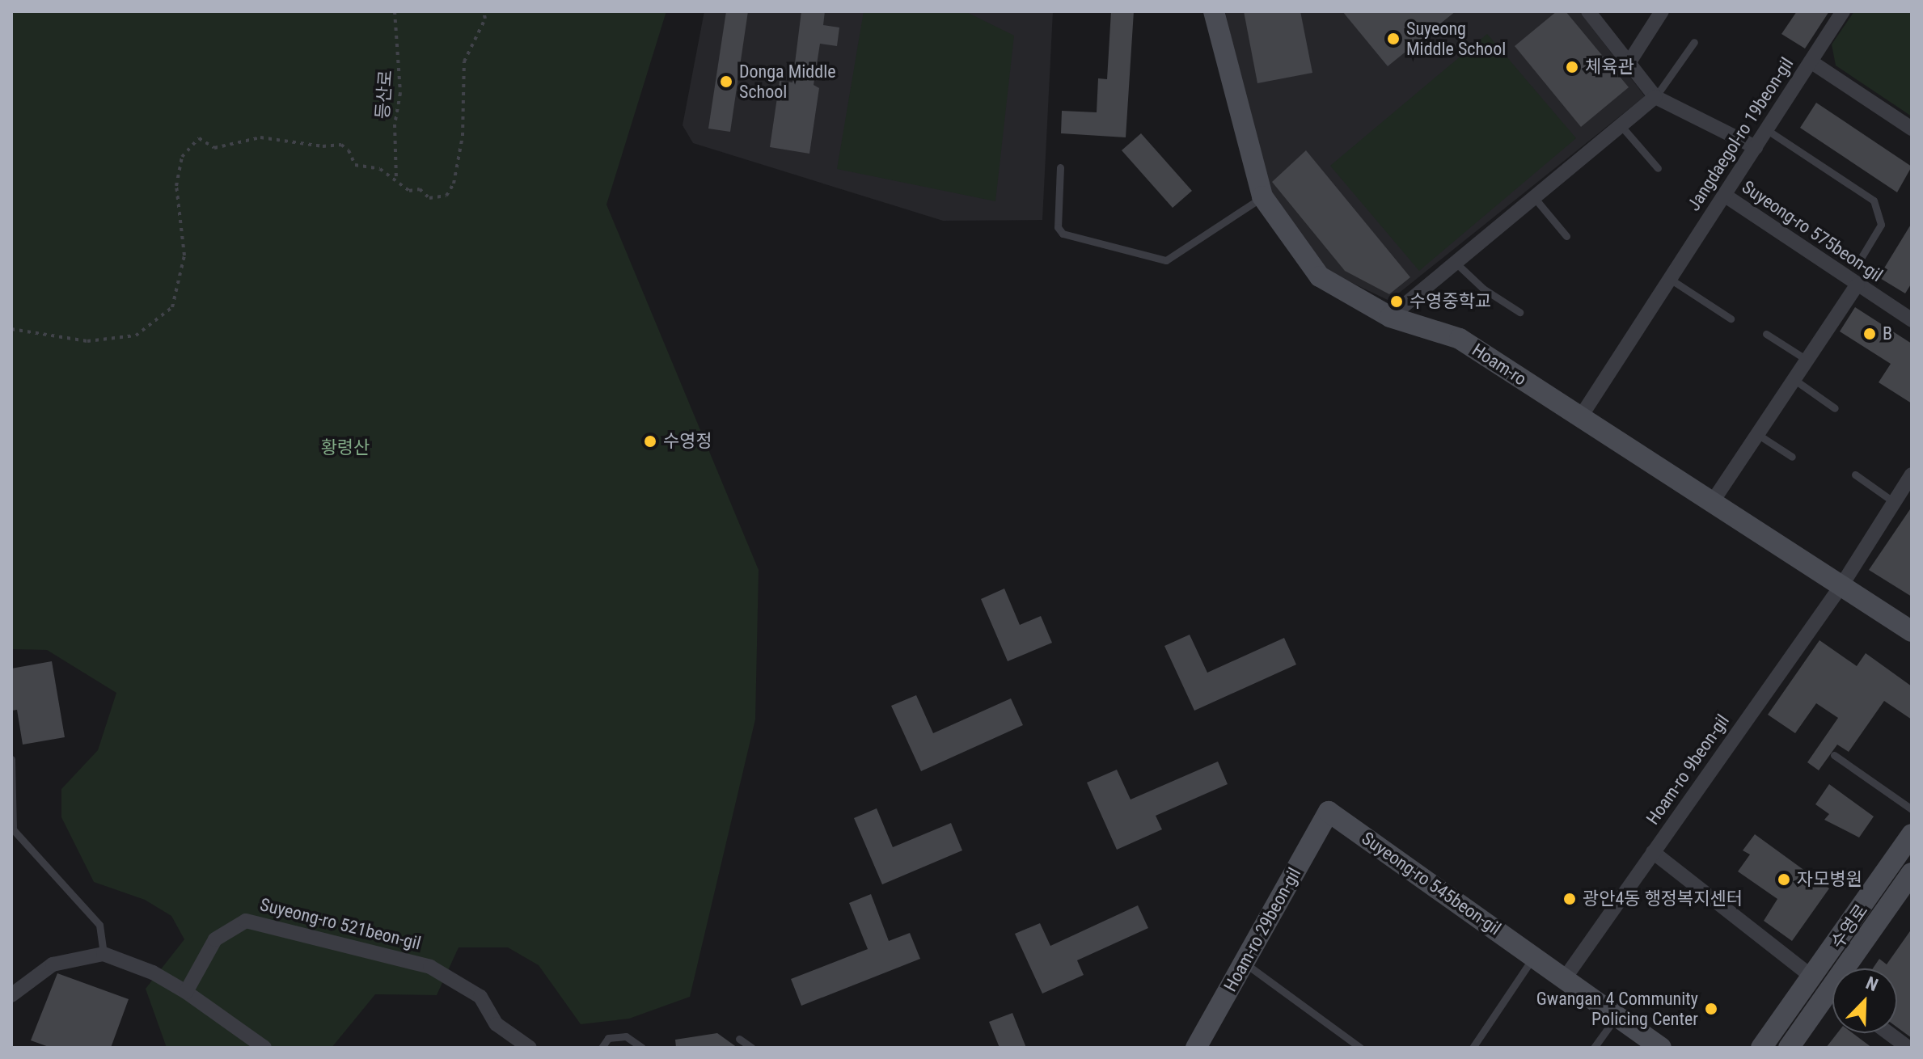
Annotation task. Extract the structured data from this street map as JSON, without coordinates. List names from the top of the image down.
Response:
{
  "streets": {
    "street": [
      "Jangdaegol-ro 19beon-gil",
      "Suyeong-ro 575beon-gil",
      "Hoam-ro",
      "Hoam-ro 9beon-gil",
      "Suyeong-ro 545beon-gil",
      "Suyeong-ro 521beon-gil",
      "수영로",
      "Hoam-ro 29beon-gil"
    ],
    "path": ["등산로"]
  },
  "crossings": [
    ["Jangdaegol-ro 19beon-gil", "Suyeong-ro 575beon-gil"],
    ["Jangdaegol-ro 19beon-gil", "Hoam-ro"],
    ["Hoam-ro", "Hoam-ro 9beon-gil"],
    ["Hoam-ro 9beon-gil", "Suyeong-ro 545beon-gil"],
    ["Suyeong-ro 545beon-gil", "Hoam-ro 29beon-gil"]
  ],
  "parks": ["황령산"],
  "places": [
    "Suyeong Middle School",
    "체육관",
    "Donga Middle School",
    "수영중학교",
    "B",
    "수영정",
    "자모병원",
    "광안4동 행정복지센터",
    "Gwangan 4 Community Policing Center"
  ],
  "north": "top right"
}
